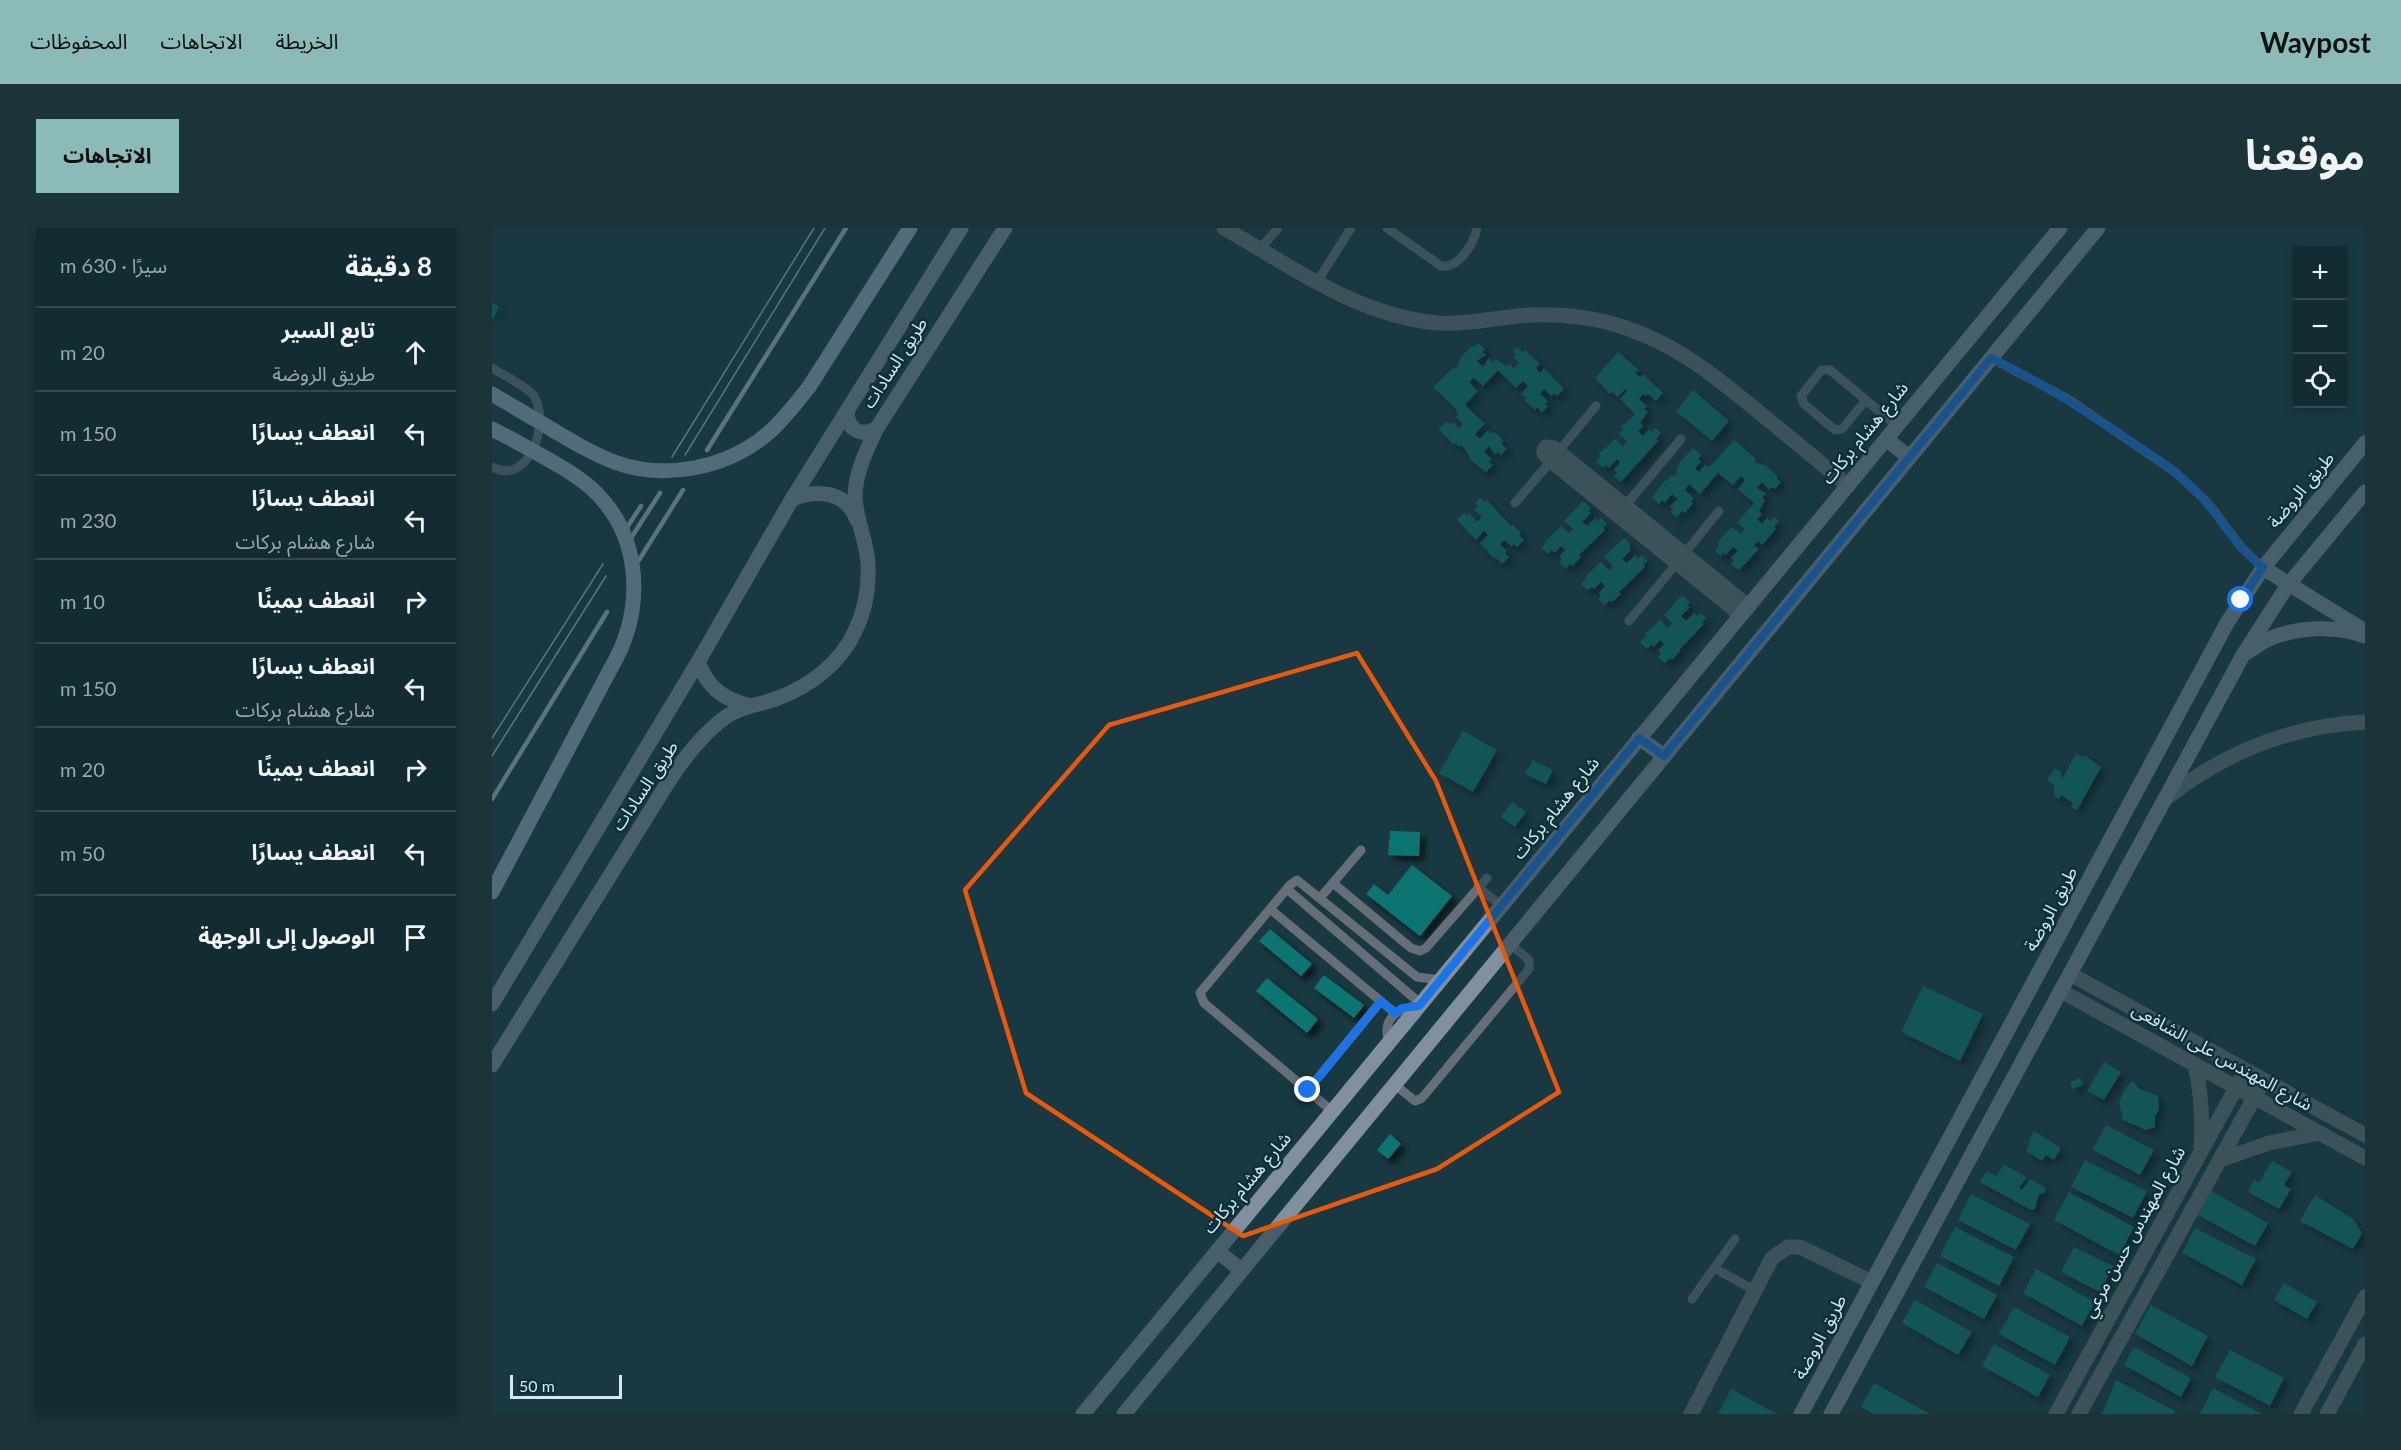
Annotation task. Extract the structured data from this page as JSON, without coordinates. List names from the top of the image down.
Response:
{
  "streets": {
    "street": [
      "طريق السادات",
      "شارع هشام بركات",
      "طريق الروضة",
      "شارع المهندس على الشافعى",
      "شارع المهندس حسن مرعي"
    ]
  },
  "crossings": [
    ["شارع المهندس على الشافعى", "شارع المهندس حسن مرعي"]
  ],
  "scale_bar": "50 m",
  "page": {
    "header": "Waypost",
    "nav": ["الخريطة", "الاتجاهات", "المحفوظات"],
    "title": "موقعنا",
    "buttons": "الاتجاهات",
    "heading": ["8 دقيقة", "سيرًا · 630 m"],
    "map_buttons": ["+", "−"],
    "list": [
      ["تابع السير", "طريق الروضة", "20 m"],
      ["انعطف يسارًا", "150 m"],
      ["انعطف يسارًا", "شارع هشام بركات", "230 m"],
      ["انعطف يمينًا", "10 m"],
      ["انعطف يسارًا", "شارع هشام بركات", "150 m"],
      ["انعطف يمينًا", "20 m"],
      ["انعطف يسارًا", "50 m"],
      "الوصول إلى الوجهة"
    ],
    "scale": "50 m"
  }
}
